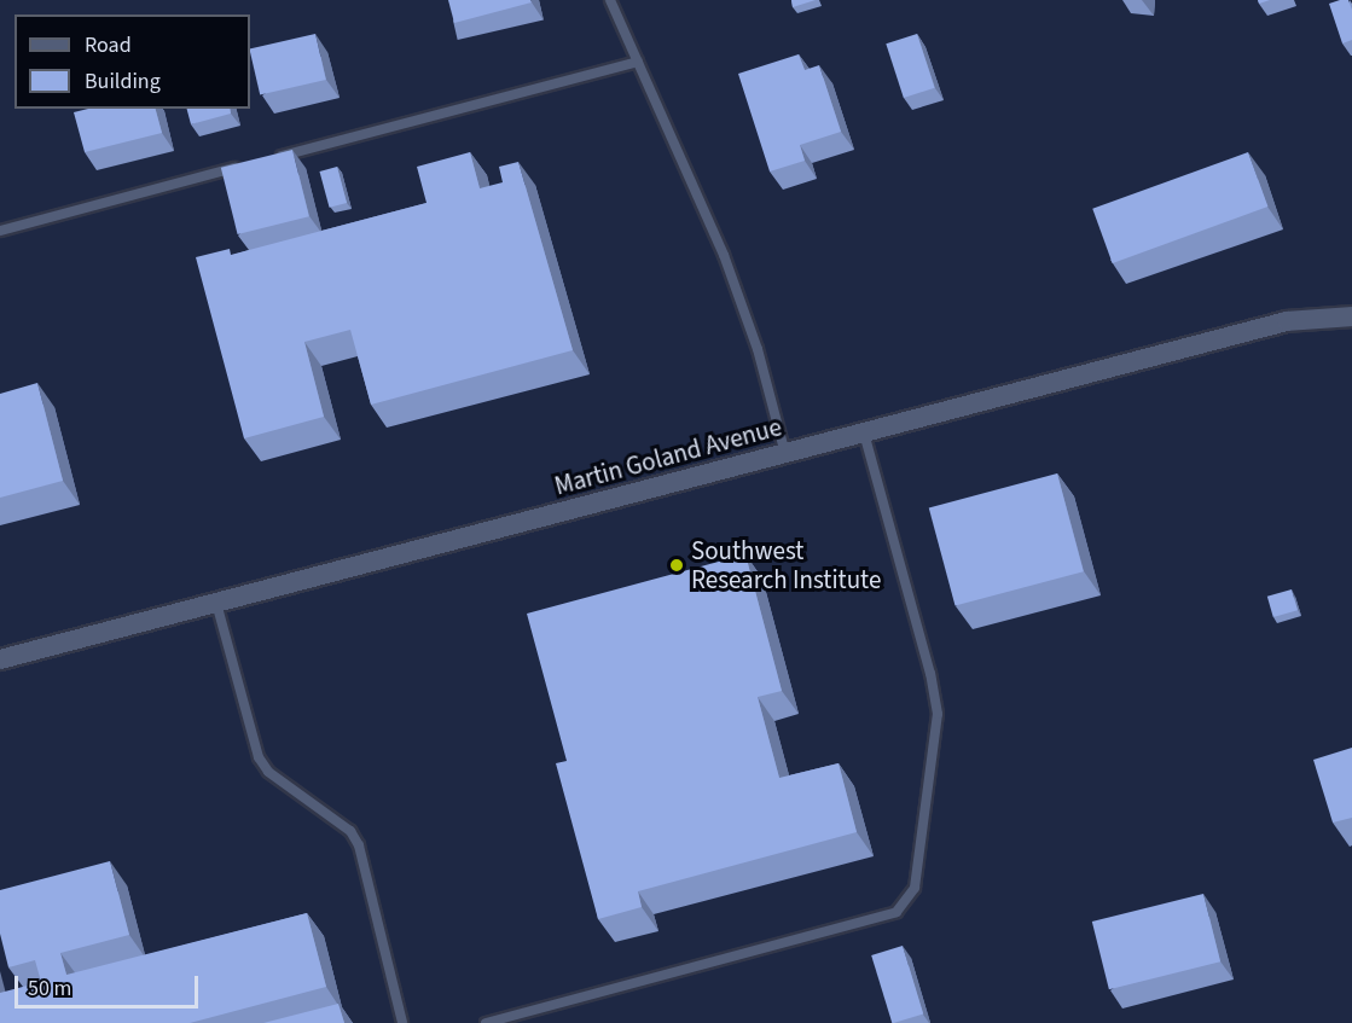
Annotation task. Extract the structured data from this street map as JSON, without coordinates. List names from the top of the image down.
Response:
{
  "streets": {
    "street": ["Martin Goland Avenue"]
  },
  "places": ["Southwest Research Institute"],
  "legend": ["Road", "Building"],
  "scale_bar": "50 m"
}
